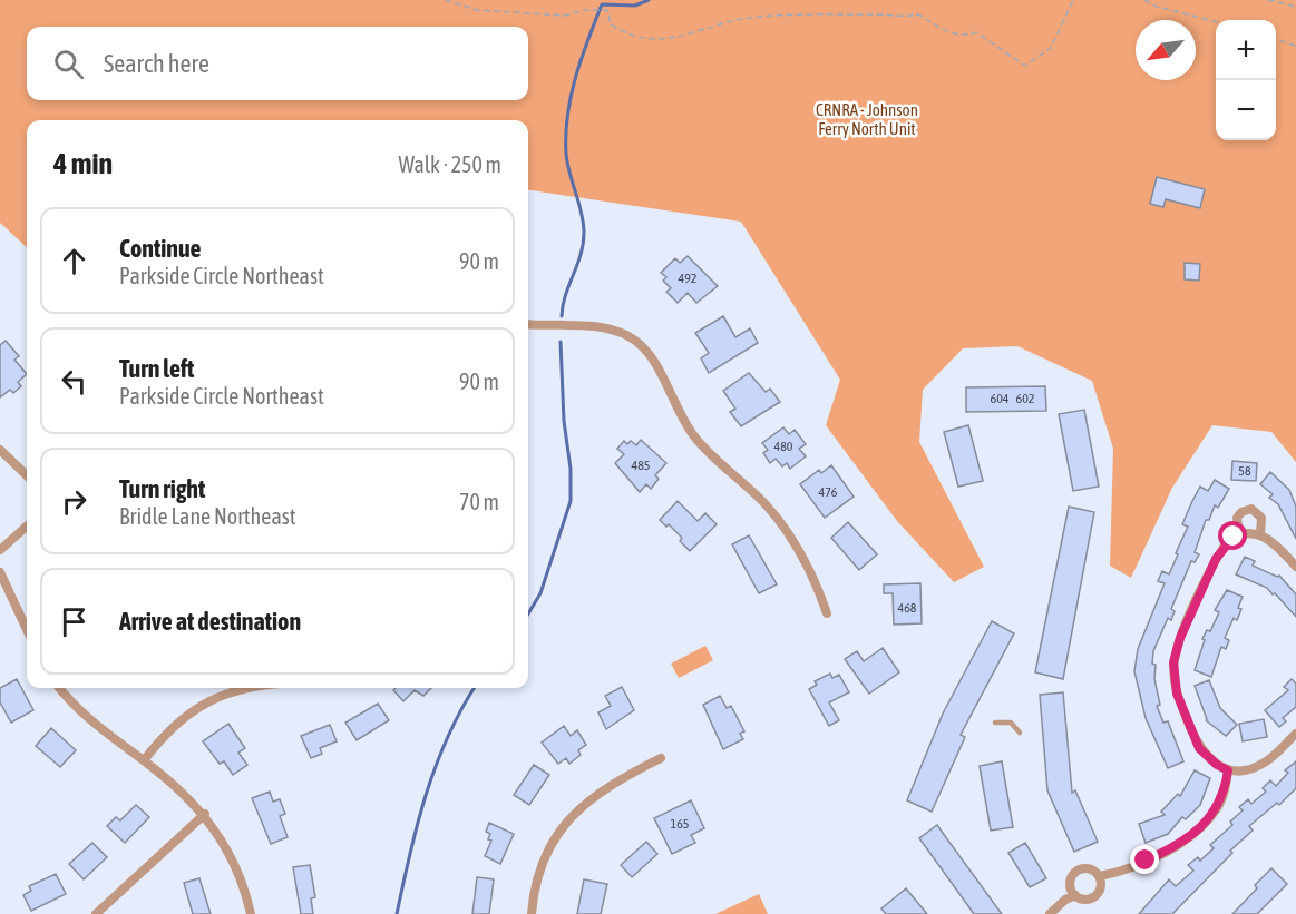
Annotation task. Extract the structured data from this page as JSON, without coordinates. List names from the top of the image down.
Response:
{
  "parks": ["CRNRA - Johnson Ferry North Unit"],
  "house_numbers": [
    "492",
    "604",
    "602",
    "480",
    "485",
    "58",
    "476",
    "468",
    "165"
  ],
  "north": "bottom left",
  "page": {
    "map_buttons": ["+", "−"],
    "search": "Search here",
    "heading": ["4 min", "Walk · 250 m"],
    "list": [
      ["Continue", "Parkside Circle Northeast", "90 m"],
      ["Turn left", "Parkside Circle Northeast", "90 m"],
      ["Turn right", "Bridle Lane Northeast", "70 m"],
      "Arrive at destination"
    ]
  }
}
